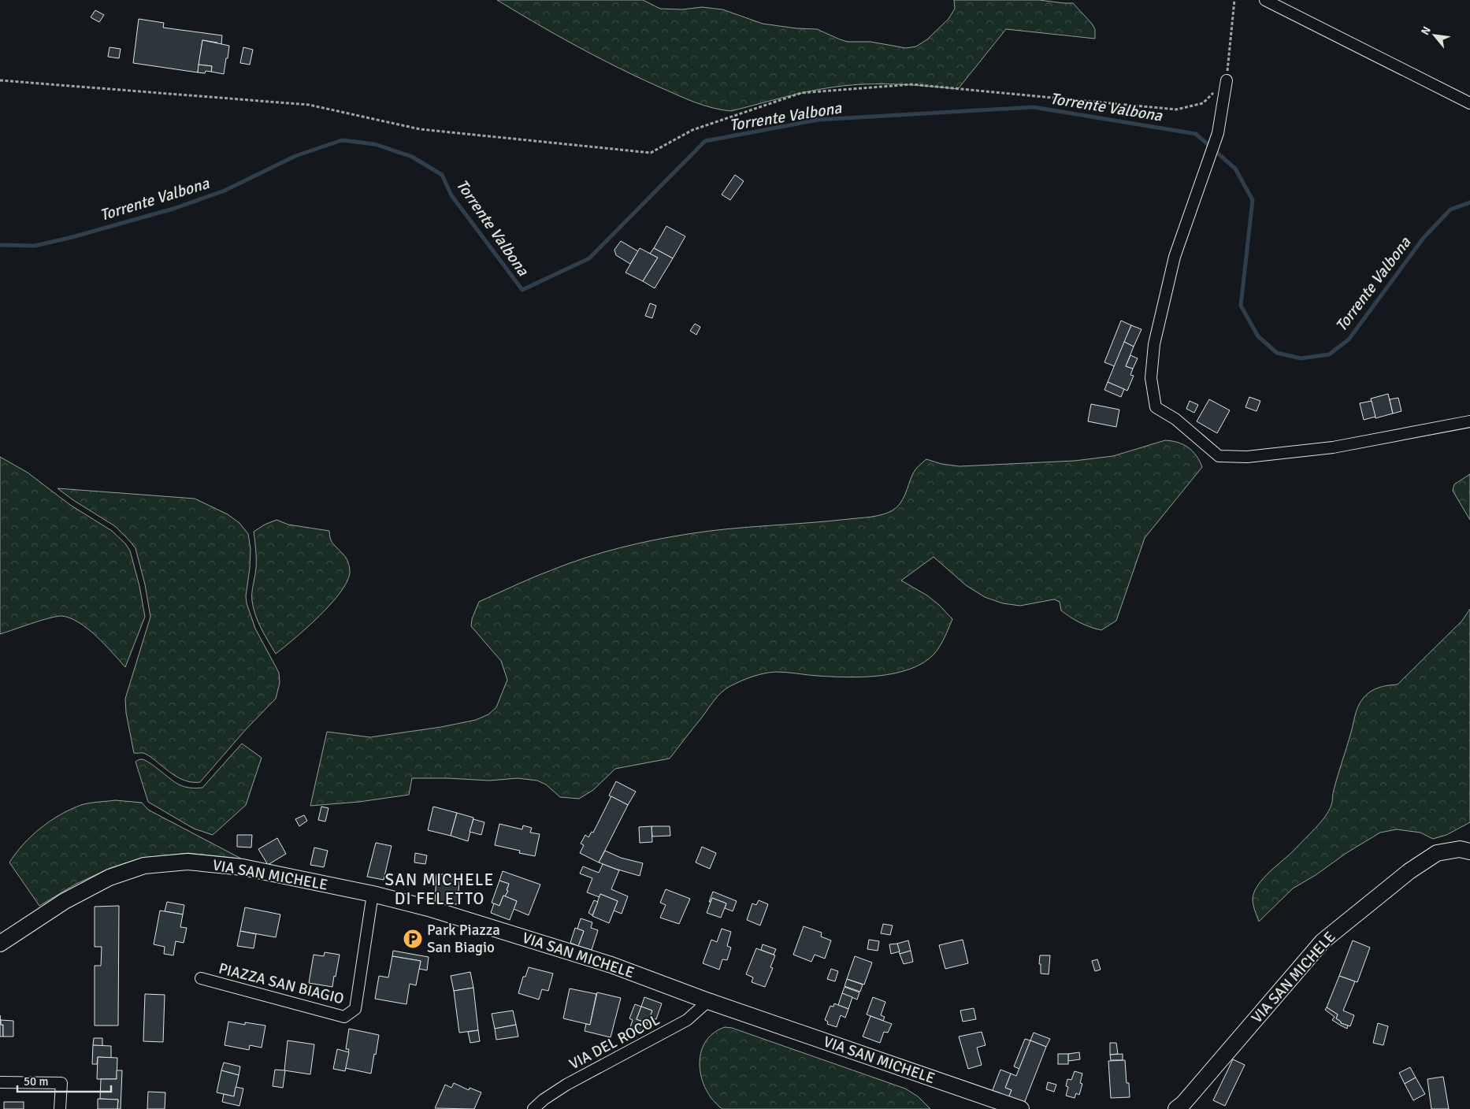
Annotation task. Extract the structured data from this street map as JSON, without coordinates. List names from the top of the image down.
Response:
{
  "streets": {
    "main road": ["VIA SAN MICHELE"],
    "street": ["PIAZZA SAN BIAGIO", "VIA DEL ROCOL"]
  },
  "crossings": [
    ["VIA SAN MICHELE", "PIAZZA SAN BIAGIO"],
    ["VIA SAN MICHELE", "VIA DEL ROCOL"]
  ],
  "districts": ["SAN MICHELE DI FELETTO"],
  "water": ["Torrente Valbona"],
  "places": {
    "parking": ["Park Piazza San Biagio"]
  },
  "scale_bar": "50 m",
  "north": "top left"
}
